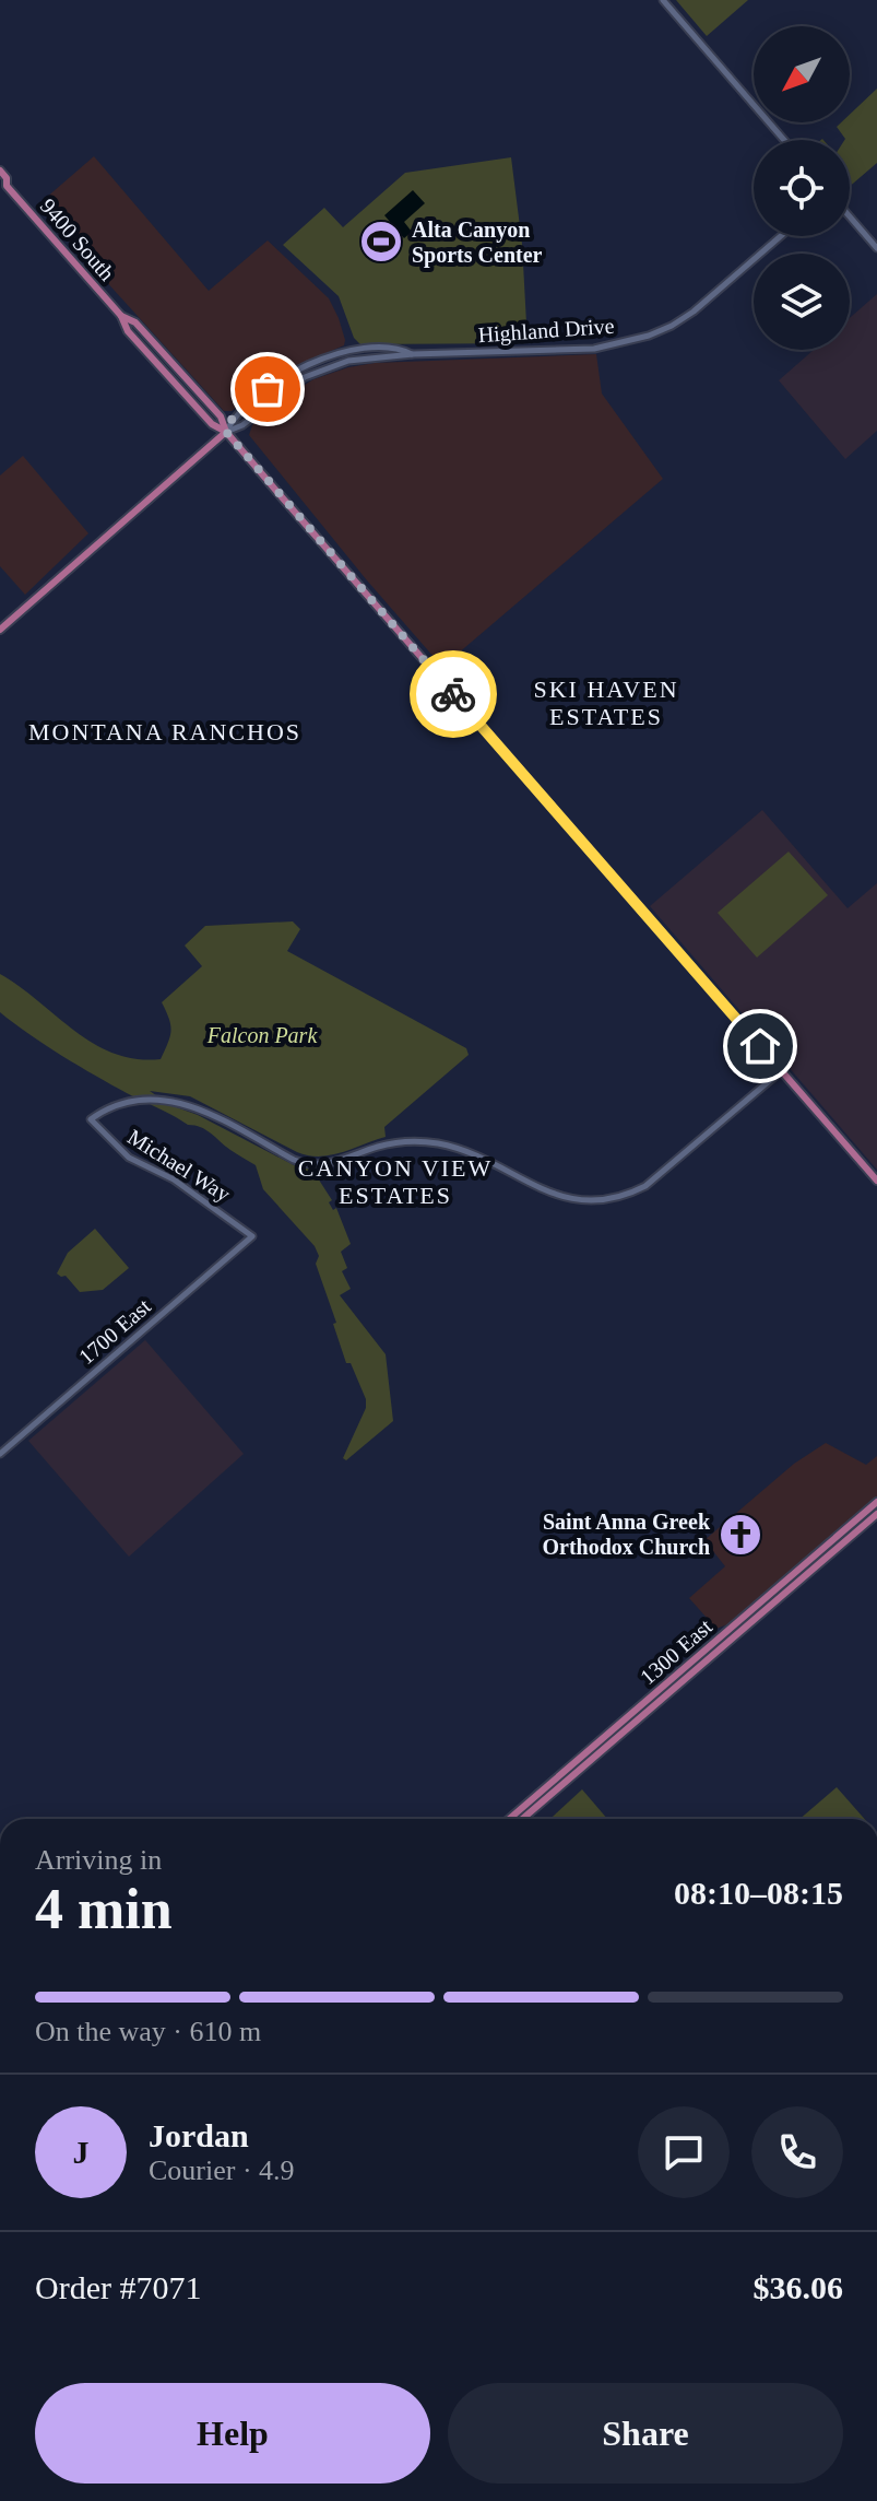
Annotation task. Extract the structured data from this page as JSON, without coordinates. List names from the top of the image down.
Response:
{
  "streets": {
    "main road": ["9400 South", "Highland Drive", "1300 East"],
    "street": ["Michael Way", "1700 East"]
  },
  "crossings": [
    ["9400 South", "Highland Drive"],
    ["9400 South", "Michael Way"],
    ["Michael Way", "1700 East"]
  ],
  "districts": ["SKI HAVEN ESTATES", "MONTANA RANCHOS", "CANYON VIEW ESTATES"],
  "parks": ["Falcon Park"],
  "places": {
    "sports": ["Alta Canyon Sports Center"],
    "church": ["Saint Anna Greek Orthodox Church"]
  },
  "north": "bottom left",
  "page": {
    "heading": ["4 min", "Arriving in", "08:10–08:15"],
    "panel": [
      "Jordan",
      "Courier · 4.9",
      "Order #7071",
      "$36.06"
    ],
    "bar": "On the way · 610 m",
    "round": "J",
    "buttons": ["Help", "Share"]
  }
}
